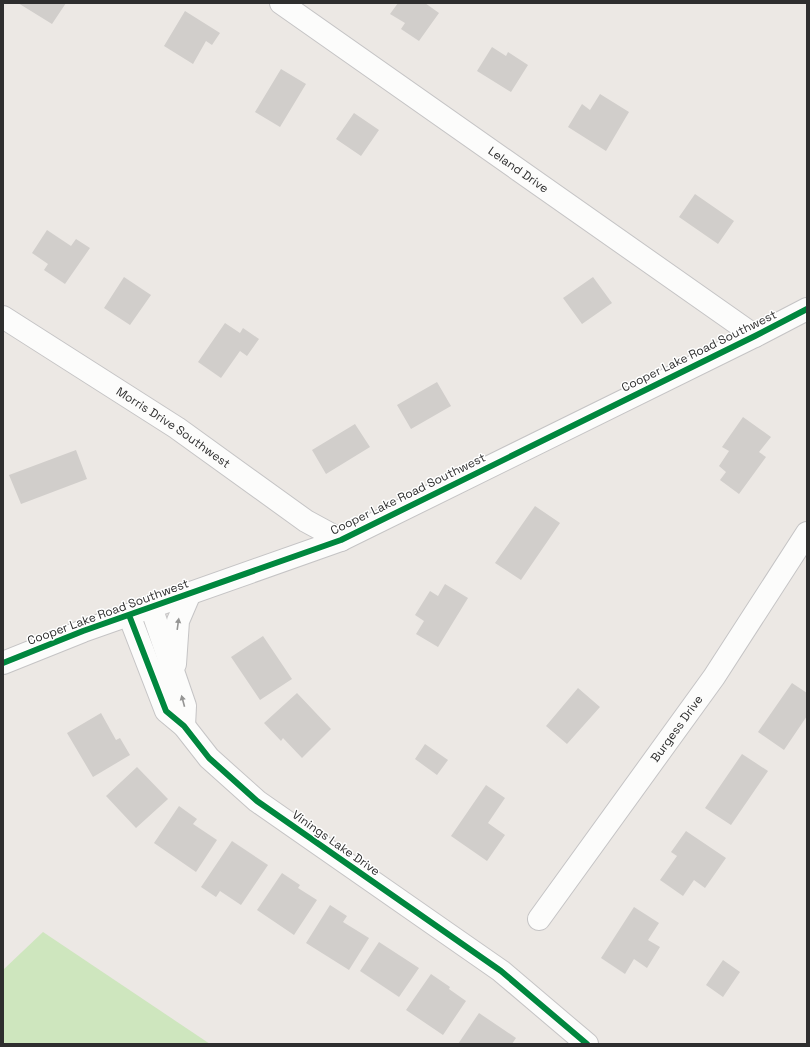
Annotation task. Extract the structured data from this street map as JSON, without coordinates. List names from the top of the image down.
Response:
{
  "streets": {
    "street": [
      "Leland Drive",
      "Cooper Lake Road Southwest",
      "Morris Drive Southwest",
      "Burgess Drive",
      "Vinings Lake Drive"
    ]
  },
  "crossings": [
    ["Leland Drive", "Cooper Lake Road Southwest"],
    ["Cooper Lake Road Southwest", "Morris Drive Southwest"],
    ["Cooper Lake Road Southwest", "Vinings Lake Drive"]
  ]
}
